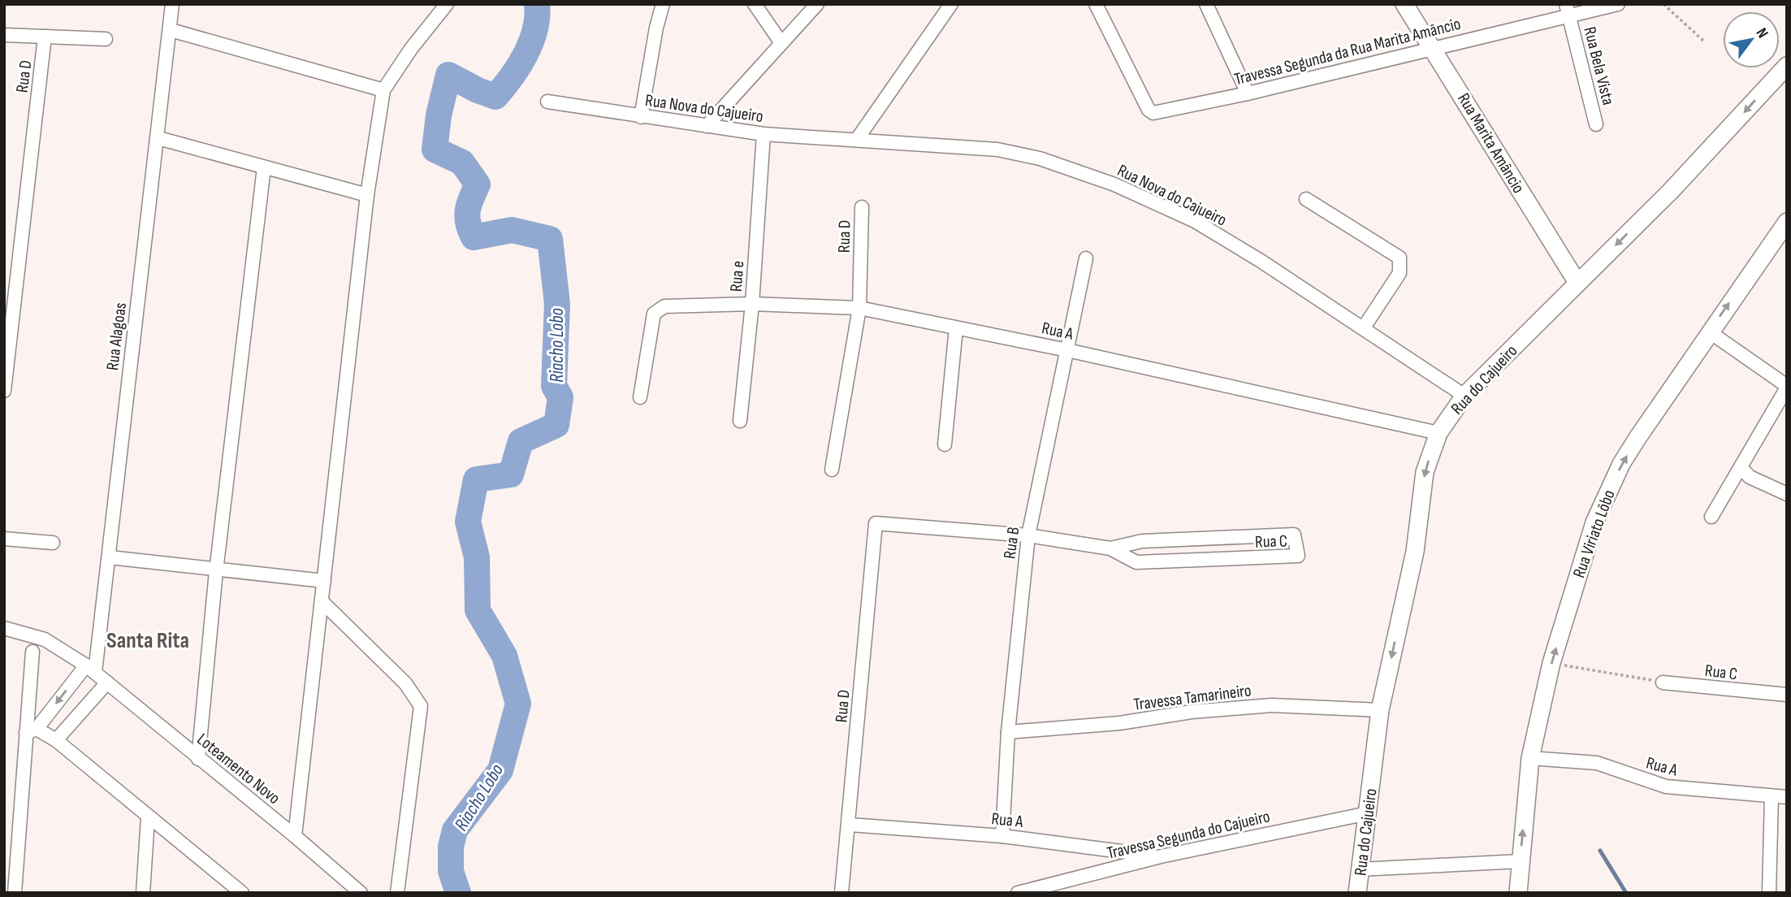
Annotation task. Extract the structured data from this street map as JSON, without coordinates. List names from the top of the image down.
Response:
{
  "streets": {
    "street": [
      "Travessa Segunda da Rua Marita Amâncio",
      "Rua Bela Vista",
      "Rua D",
      "Rua Nova do Cajueiro",
      "Rua Marita Amâncio",
      "Rua e",
      "Rua A",
      "Rua Alagoas",
      "Rua do Cajueiro",
      "Rua Viriato Lôbo",
      "Rua C",
      "Rua B",
      "Travessa Tamarineiro",
      "Loteamento Novo",
      "Travessa Segunda do Cajueiro"
    ]
  },
  "crossings": [
    ["Travessa Segunda da Rua Marita Amâncio", "Rua Bela Vista"],
    ["Travessa Segunda da Rua Marita Amâncio", "Rua Marita Amâncio"],
    ["Rua D", "Rua A"],
    ["Rua D", "Rua C"],
    ["Rua Nova do Cajueiro", "Rua e"],
    ["Rua Nova do Cajueiro", "Rua do Cajueiro"],
    ["Rua Marita Amâncio", "Rua do Cajueiro"],
    ["Rua e", "Rua A"],
    ["Rua A", "Rua do Cajueiro"],
    ["Rua A", "Rua Viriato Lôbo"],
    ["Rua A", "Rua B"],
    ["Rua A", "Travessa Segunda do Cajueiro"],
    ["Rua Alagoas", "Loteamento Novo"],
    ["Rua do Cajueiro", "Travessa Tamarineiro"],
    ["Rua do Cajueiro", "Travessa Segunda do Cajueiro"],
    ["Rua C", "Rua B"],
    ["Rua B", "Travessa Tamarineiro"]
  ],
  "one_way": ["Rua do Cajueiro", "Rua Viriato Lôbo"],
  "districts": ["Santa Rita"],
  "water": ["Riacho Lobo"],
  "north": "top right"
}
